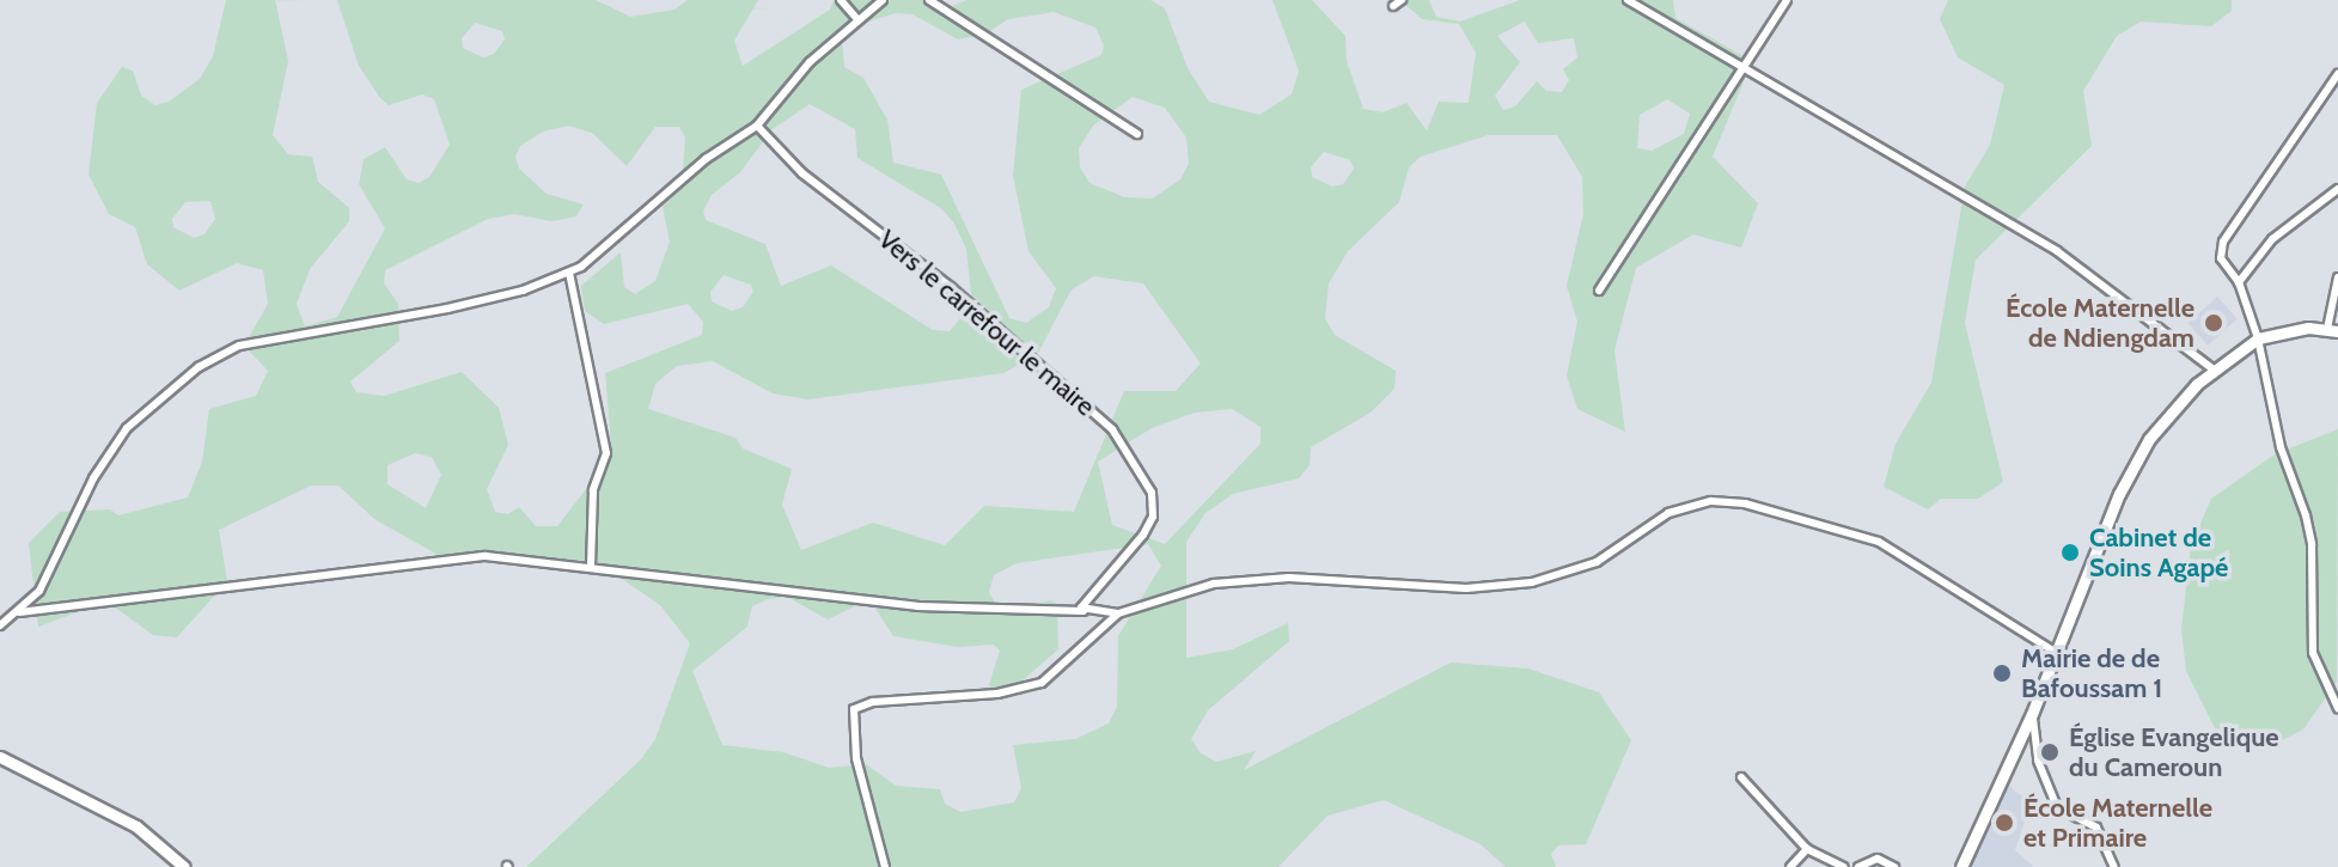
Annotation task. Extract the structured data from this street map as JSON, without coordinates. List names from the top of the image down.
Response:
{
  "streets": {
    "street": ["Vers le carrefour le maire"]
  },
  "places": [
    "École Maternelle de Ndiengdam",
    "Cabinet de Soins Agapé",
    "Mairie de de Bafoussam 1",
    "Église Evangelique du Cameroun",
    "École Maternelle et Primaire"
  ]
}
